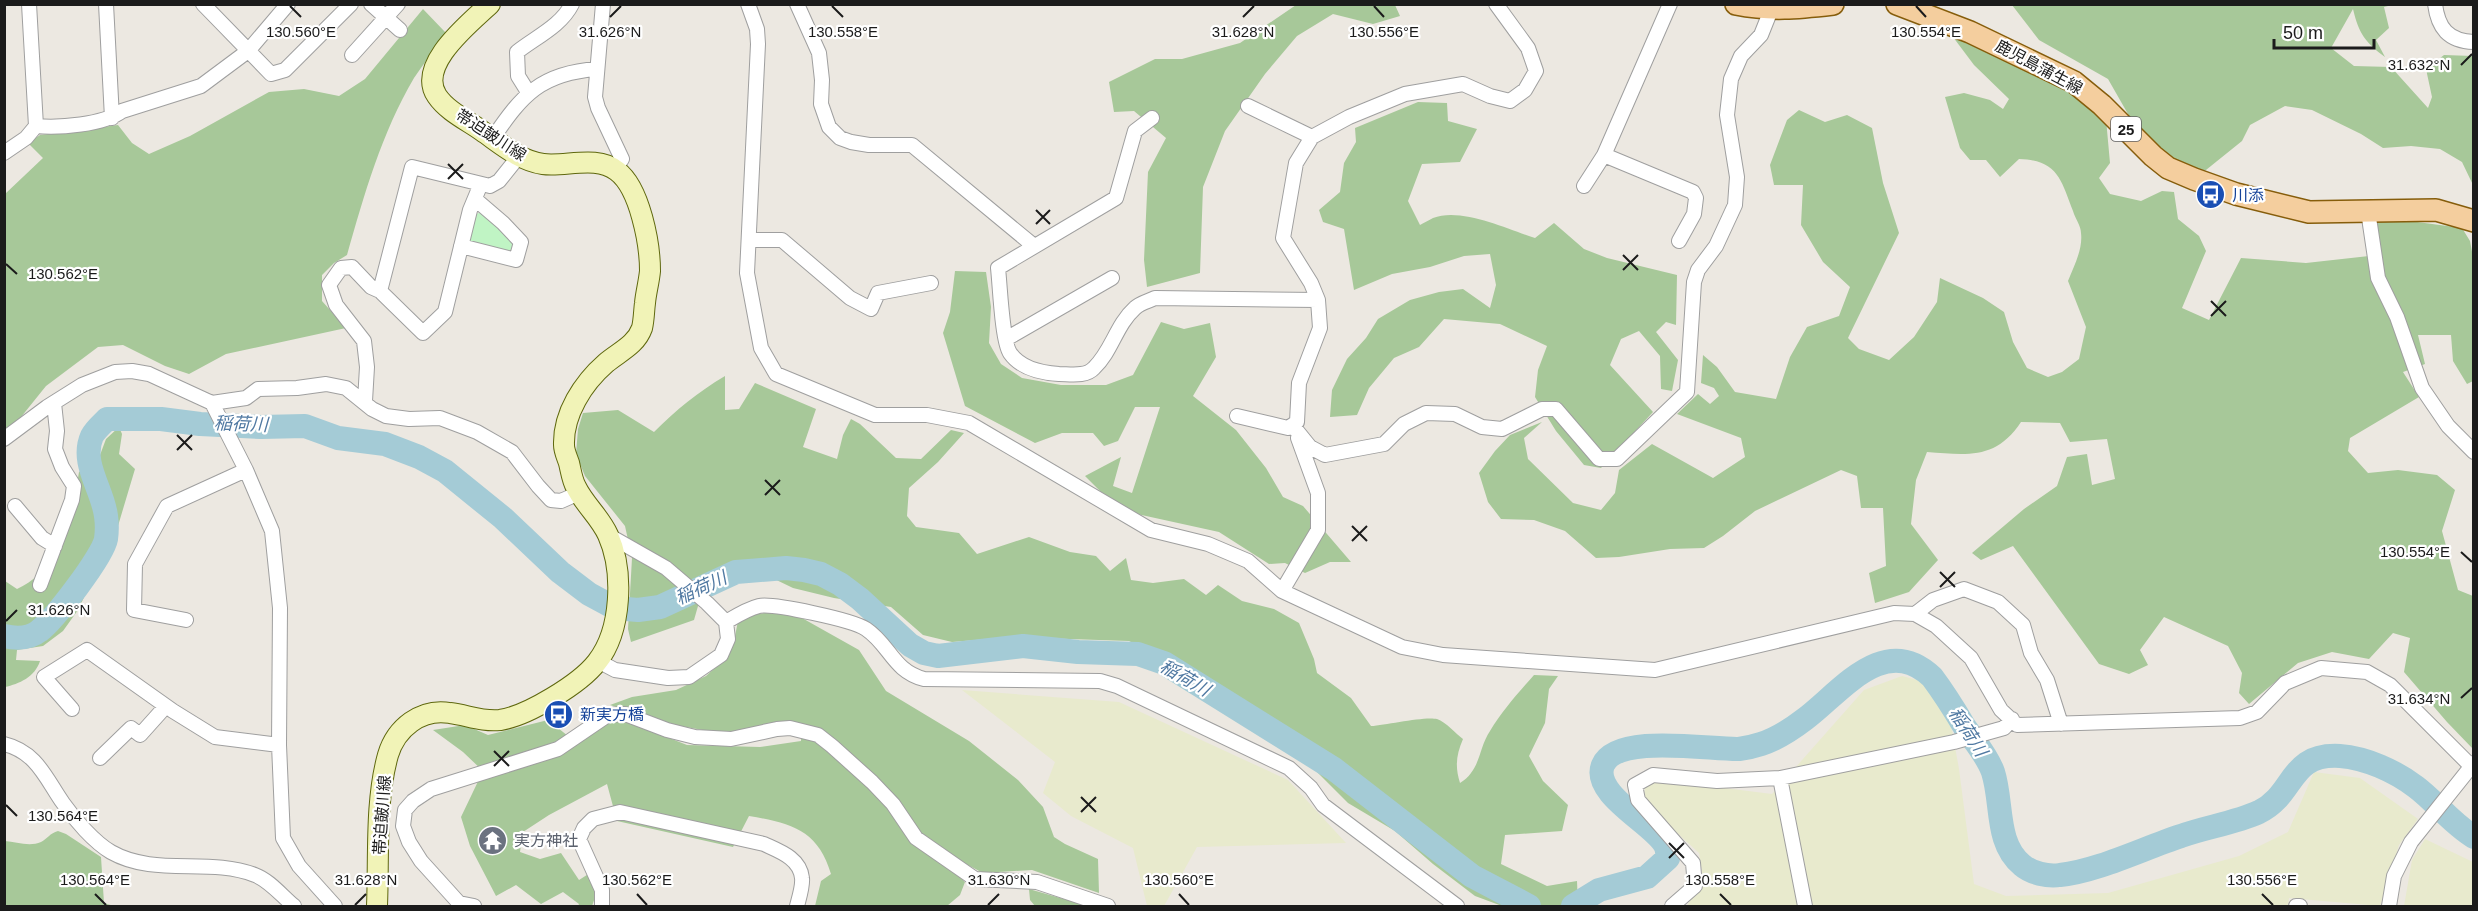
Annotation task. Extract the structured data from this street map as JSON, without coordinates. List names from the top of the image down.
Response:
{
  "streets": {
    "main road": ["鹿児島蒲生線", "25"],
    "street": ["帯迫皷川線"]
  },
  "water": ["稲荷川"],
  "places": {
    "bus stop": ["川添", "新実方橋"],
    "temple": ["実方神社"]
  },
  "scale_bar": "50 m",
  "coordinates": [
    "130.560°E",
    "31.626°N",
    "130.558°E",
    "31.628°N",
    "130.556°E",
    "130.554°E",
    "31.632°N",
    "130.562°E",
    "31.634°N",
    "130.564°E",
    "31.630°N"
  ]
}
